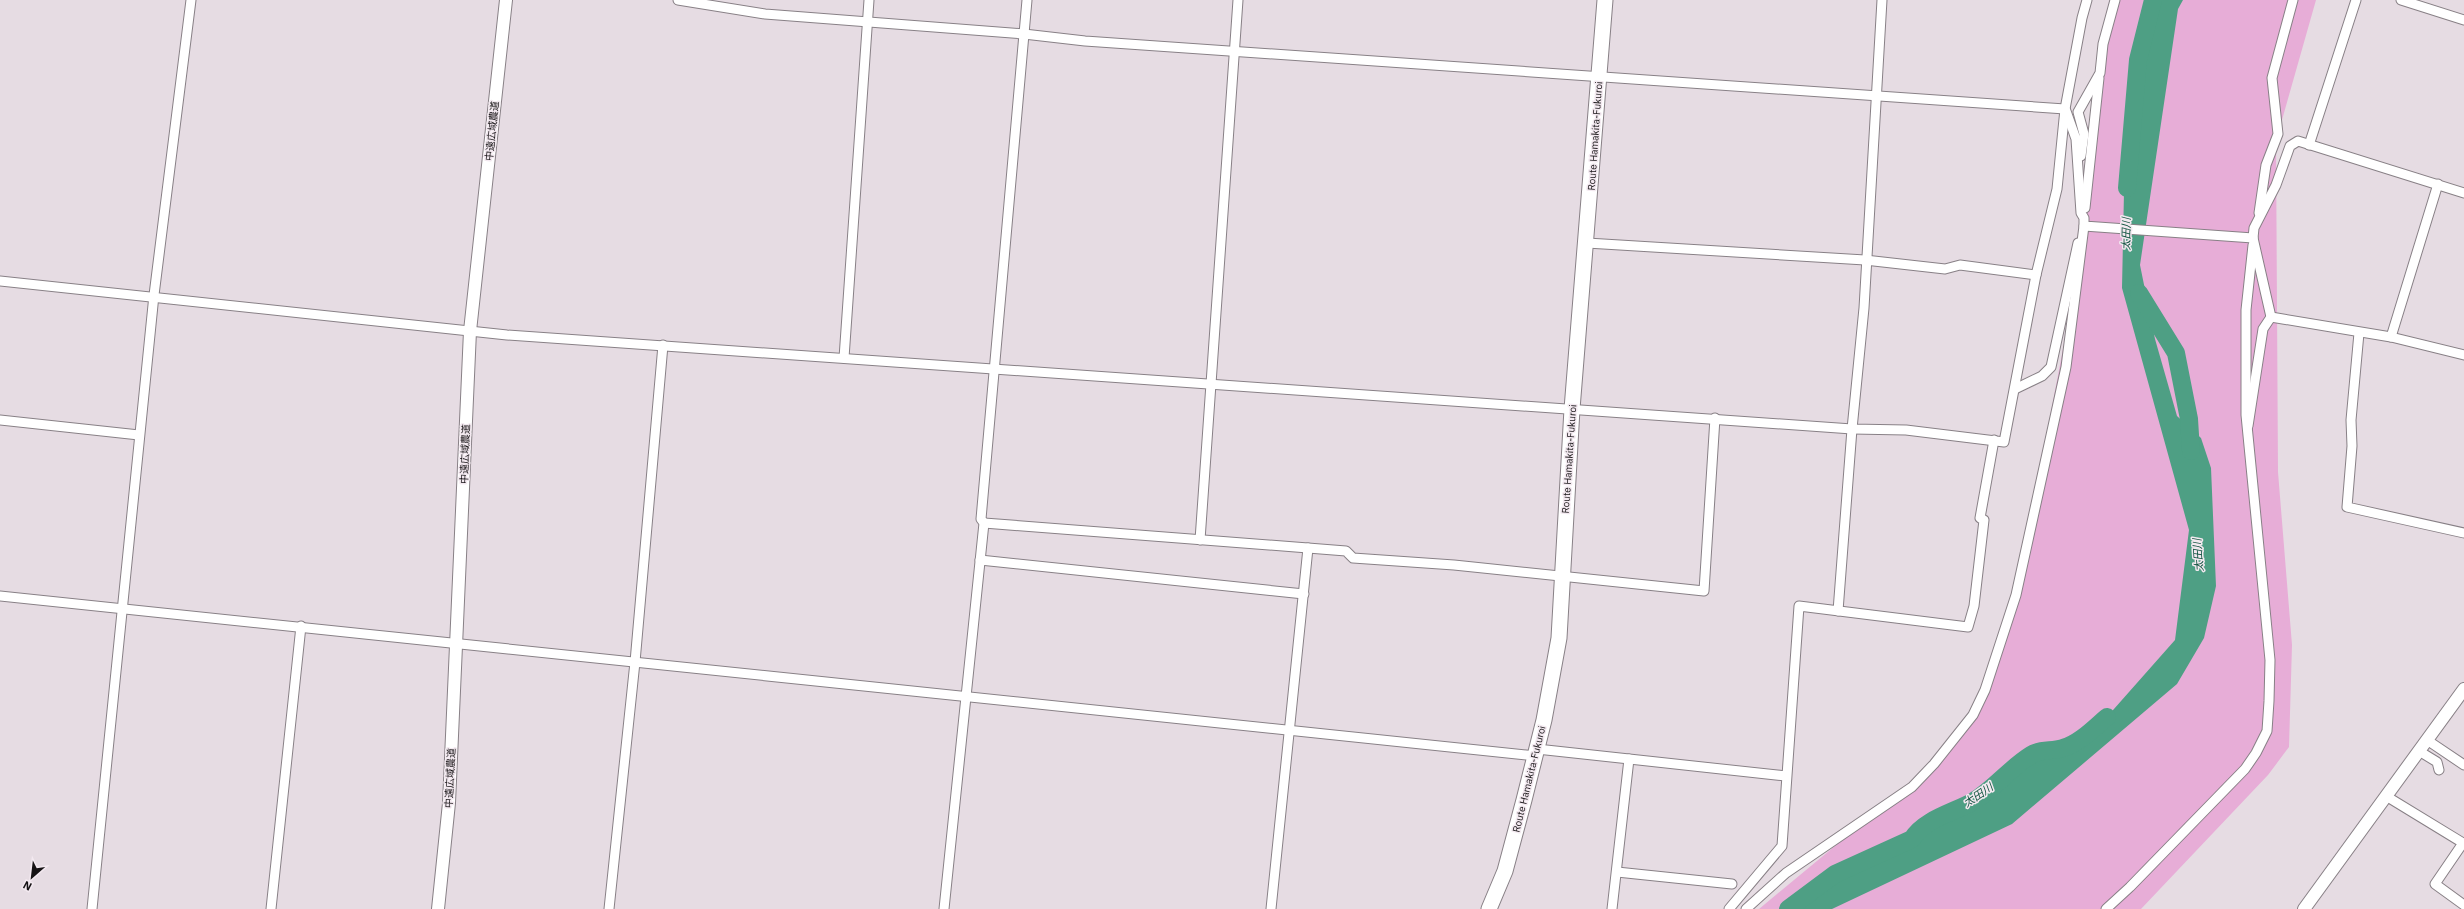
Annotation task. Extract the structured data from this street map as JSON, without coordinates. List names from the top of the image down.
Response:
{
  "streets": {
    "main road": ["Route Hamakita-Fukuroi"],
    "street": ["中遠広域農道"]
  },
  "water": ["太田川"],
  "north": "bottom left"
}
